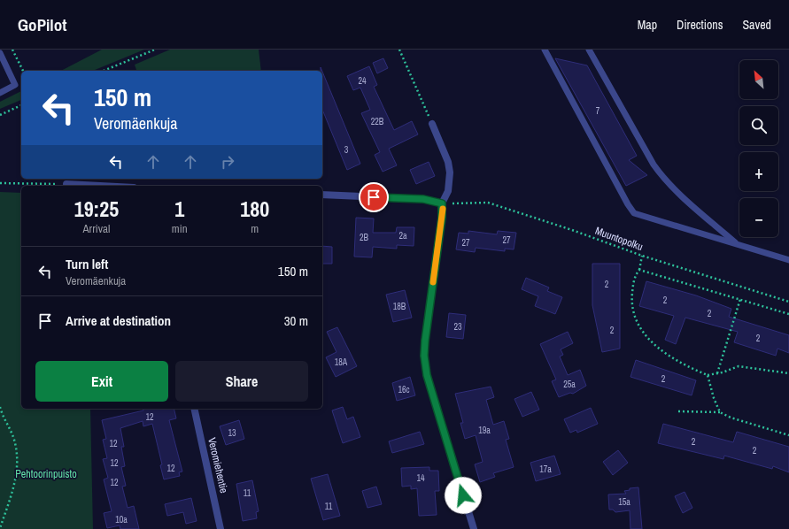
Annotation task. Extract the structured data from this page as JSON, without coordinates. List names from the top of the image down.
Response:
{
  "streets": {
    "street": ["Veromiehentie"],
    "path": ["Muuntopolku"]
  },
  "parks": ["Pehtoorinpuisto"],
  "house_numbers": [
    "24",
    "7",
    "22B",
    "3",
    "2a",
    "2B",
    "27",
    "27",
    "2",
    "2",
    "18B",
    "2",
    "23",
    "2",
    "2",
    "18A",
    "2",
    "25a",
    "16c",
    "12",
    "19a",
    "13",
    "2",
    "12",
    "2",
    "12",
    "12",
    "17a",
    "14",
    "12",
    "11",
    "15a",
    "11",
    "10a"
  ],
  "north": "top left",
  "page": {
    "header": "GoPilot",
    "nav": ["Map", "Directions", "Saved"],
    "map_buttons": ["+", "−"],
    "turn": ["150 m", "Veromäenkuja"],
    "eta": [
      "19:25",
      "Arrival",
      "1",
      "min",
      "180",
      "m"
    ],
    "list": [
      {
        "name": "Turn left",
        "note": "Veromäenkuja",
        "value": "150 m"
      },
      {
        "name": "Arrive at destination",
        "value": "30 m"
      }
    ],
    "buttons": ["Exit", "Share"]
  }
}
